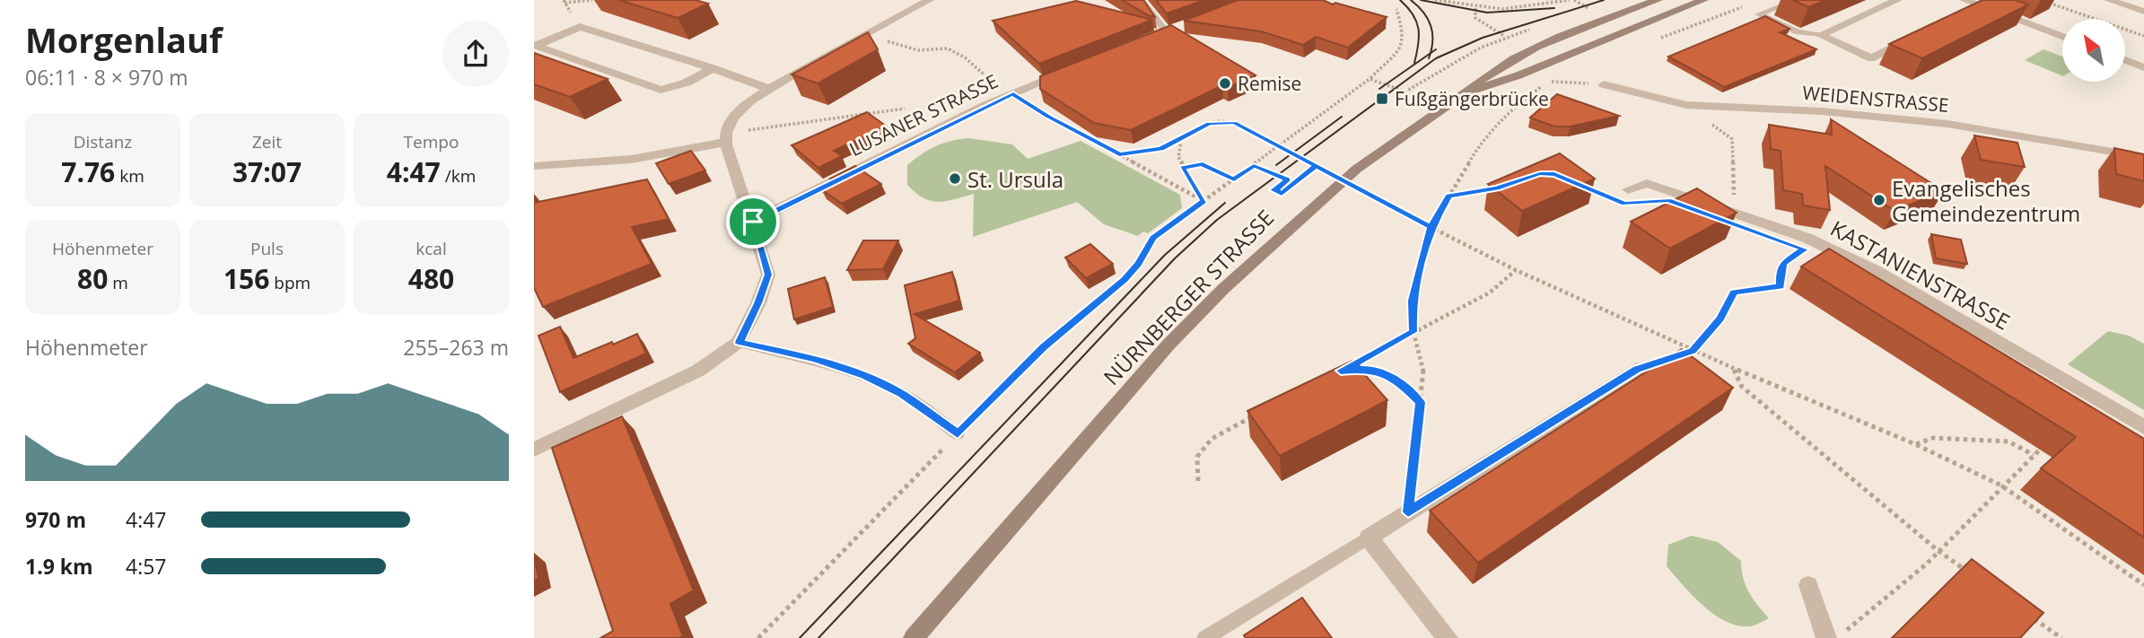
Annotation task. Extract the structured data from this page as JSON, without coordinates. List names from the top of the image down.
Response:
{
  "streets": {
    "main road": ["NÜRNBERGER STRASSE"],
    "street": ["WEIDENSTRASSE", "LUSANER STRASSE", "KASTANIENSTRASSE"]
  },
  "places": {
    "other": ["Remise", "St. Ursula", "Evangelisches Gemeindezentrum"],
    "transit": ["Fußgängerbrücke"]
  },
  "north": "top left",
  "page": {
    "heading": ["Morgenlauf", "06:11 · 8 × 970 m"],
    "stats": [
      ["Distanz", "7.76 km"],
      ["Zeit", "37:07"],
      ["Tempo", "4:47 /km"],
      ["Höhenmeter", "80 m"],
      ["Puls", "156 bpm"],
      ["kcal", "480"]
    ],
    "chart": ["Höhenmeter", "255–263 m"],
    "list": [
      {
        "name": "970 m",
        "note": "4:47"
      },
      {
        "name": "1.9 km",
        "note": "4:57"
      }
    ]
  }
}
